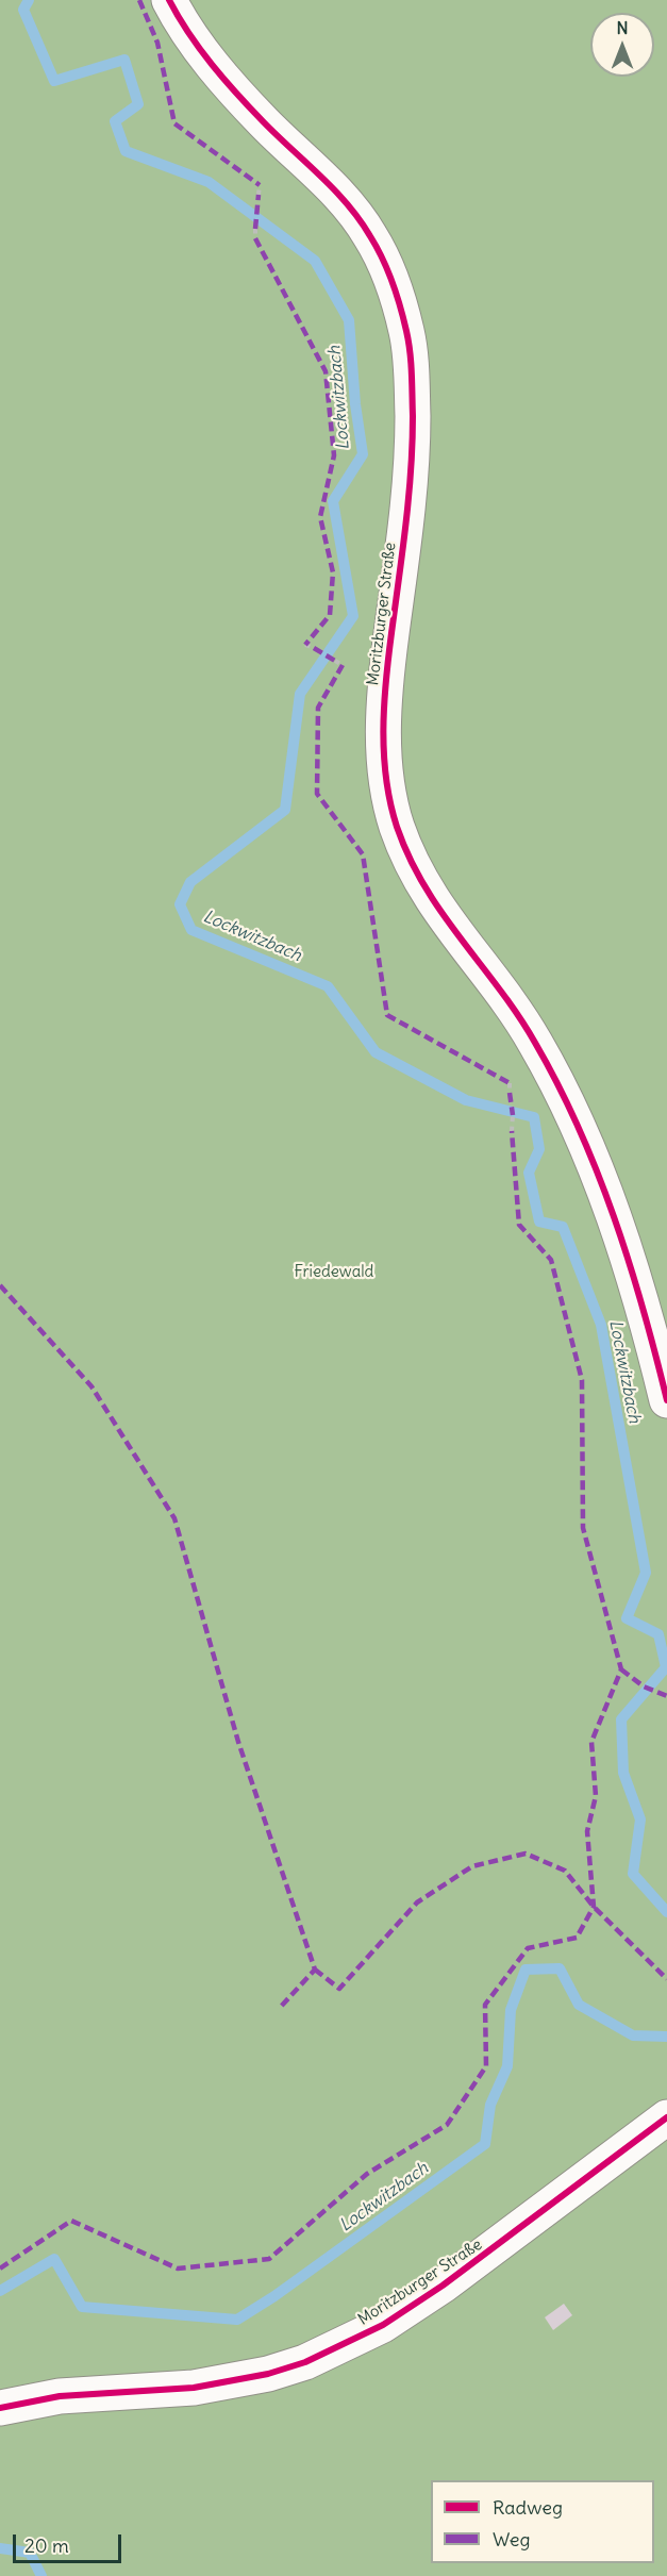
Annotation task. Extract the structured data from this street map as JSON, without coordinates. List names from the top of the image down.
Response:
{
  "streets": {
    "street": ["Moritzburger Straße"]
  },
  "water": ["Lockwitzbach"],
  "parks": ["Friedewald"],
  "legend": ["Radweg", "Weg"],
  "scale_bar": "20 m",
  "north": "top"
}
